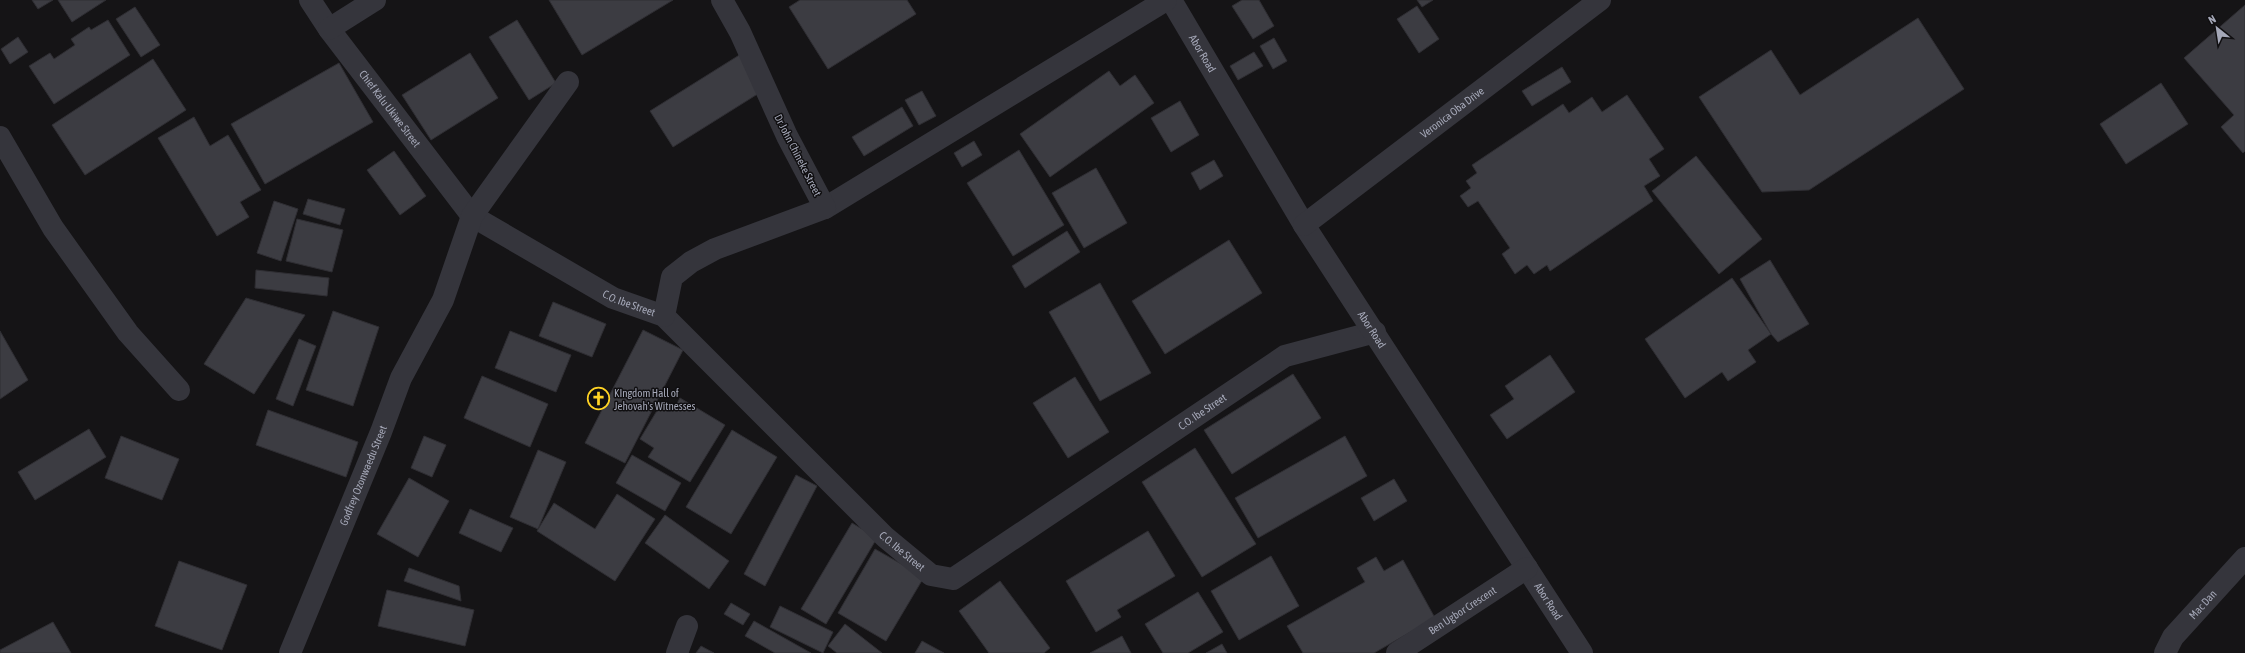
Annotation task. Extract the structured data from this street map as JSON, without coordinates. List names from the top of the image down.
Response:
{
  "streets": {
    "street": [
      "Abor Road",
      "Chief Kalu Ukiwe Street",
      "Veronica Oba Drive",
      "Dr John Chineke Street",
      "C.O. Ibe Street",
      "Godfrey Ozonwaedu Street",
      "Mac Dan",
      "Ben Ugbor Crescent"
    ]
  },
  "crossings": [
    ["Abor Road", "Veronica Oba Drive"],
    ["Abor Road", "C.O. Ibe Street"],
    ["Abor Road", "Ben Ugbor Crescent"],
    ["Chief Kalu Ukiwe Street", "C.O. Ibe Street"],
    ["Chief Kalu Ukiwe Street", "Godfrey Ozonwaedu Street"],
    ["Dr John Chineke Street", "C.O. Ibe Street"],
    ["C.O. Ibe Street", "Godfrey Ozonwaedu Street"]
  ],
  "places": {
    "church": ["KIngdom Hall of Jehovah's Witnesses"]
  },
  "north": "top left"
}
